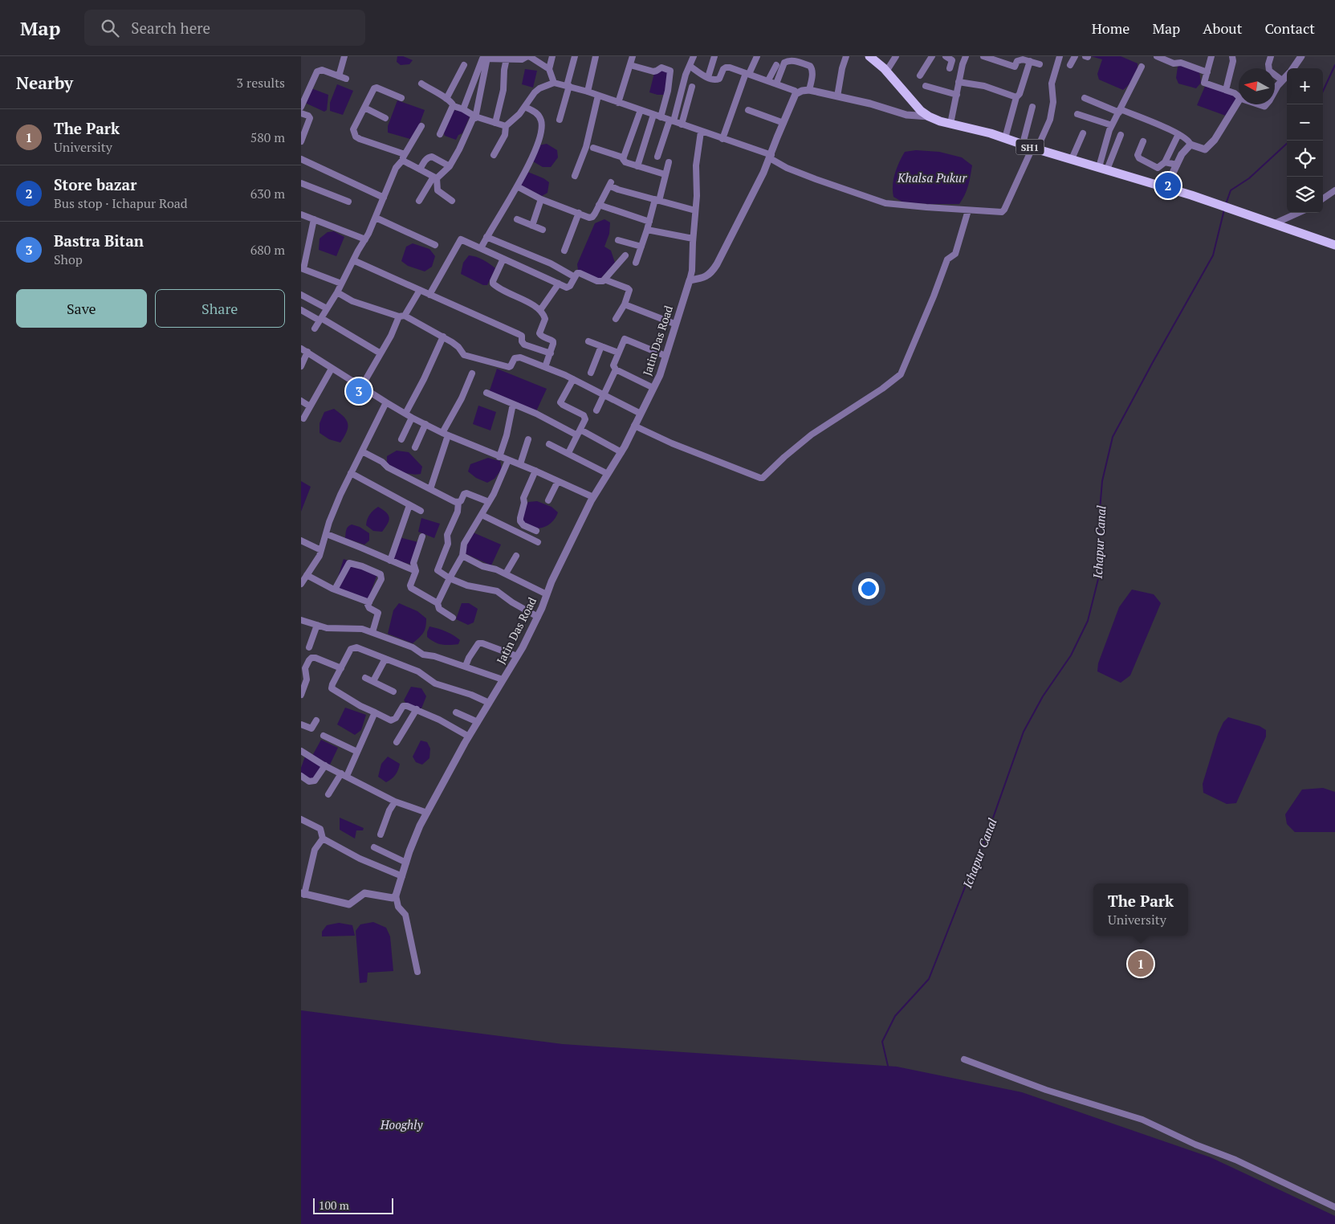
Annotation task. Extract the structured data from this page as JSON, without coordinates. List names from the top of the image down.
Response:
{
  "streets": {
    "main road": ["SH1"],
    "street": ["Jatin Das Road"]
  },
  "water": ["Khalsa Pukur", "Ichapur Canal", "Hooghly"],
  "scale_bar": "100 m",
  "north": "left",
  "page": {
    "header": "Map",
    "search": "Search here",
    "nav": [
      "Home",
      "Map",
      "About",
      "Contact"
    ],
    "heading": ["Nearby", "3 results"],
    "map_buttons": ["+", "−"],
    "list": [
      {
        "mark": "1",
        "name": "The Park",
        "note": "University",
        "value": "580 m"
      },
      {
        "mark": "2",
        "name": "Store bazar",
        "note": "Bus stop · Ichapur Road",
        "value": "630 m"
      },
      {
        "mark": "3",
        "name": "Bastra Bitan",
        "note": "Shop",
        "value": "680 m"
      }
    ],
    "pins": ["2", "3", "1"],
    "buttons": ["Save", "Share"],
    "popup": ["The Park", "University"],
    "scale": "100 m"
  }
}
